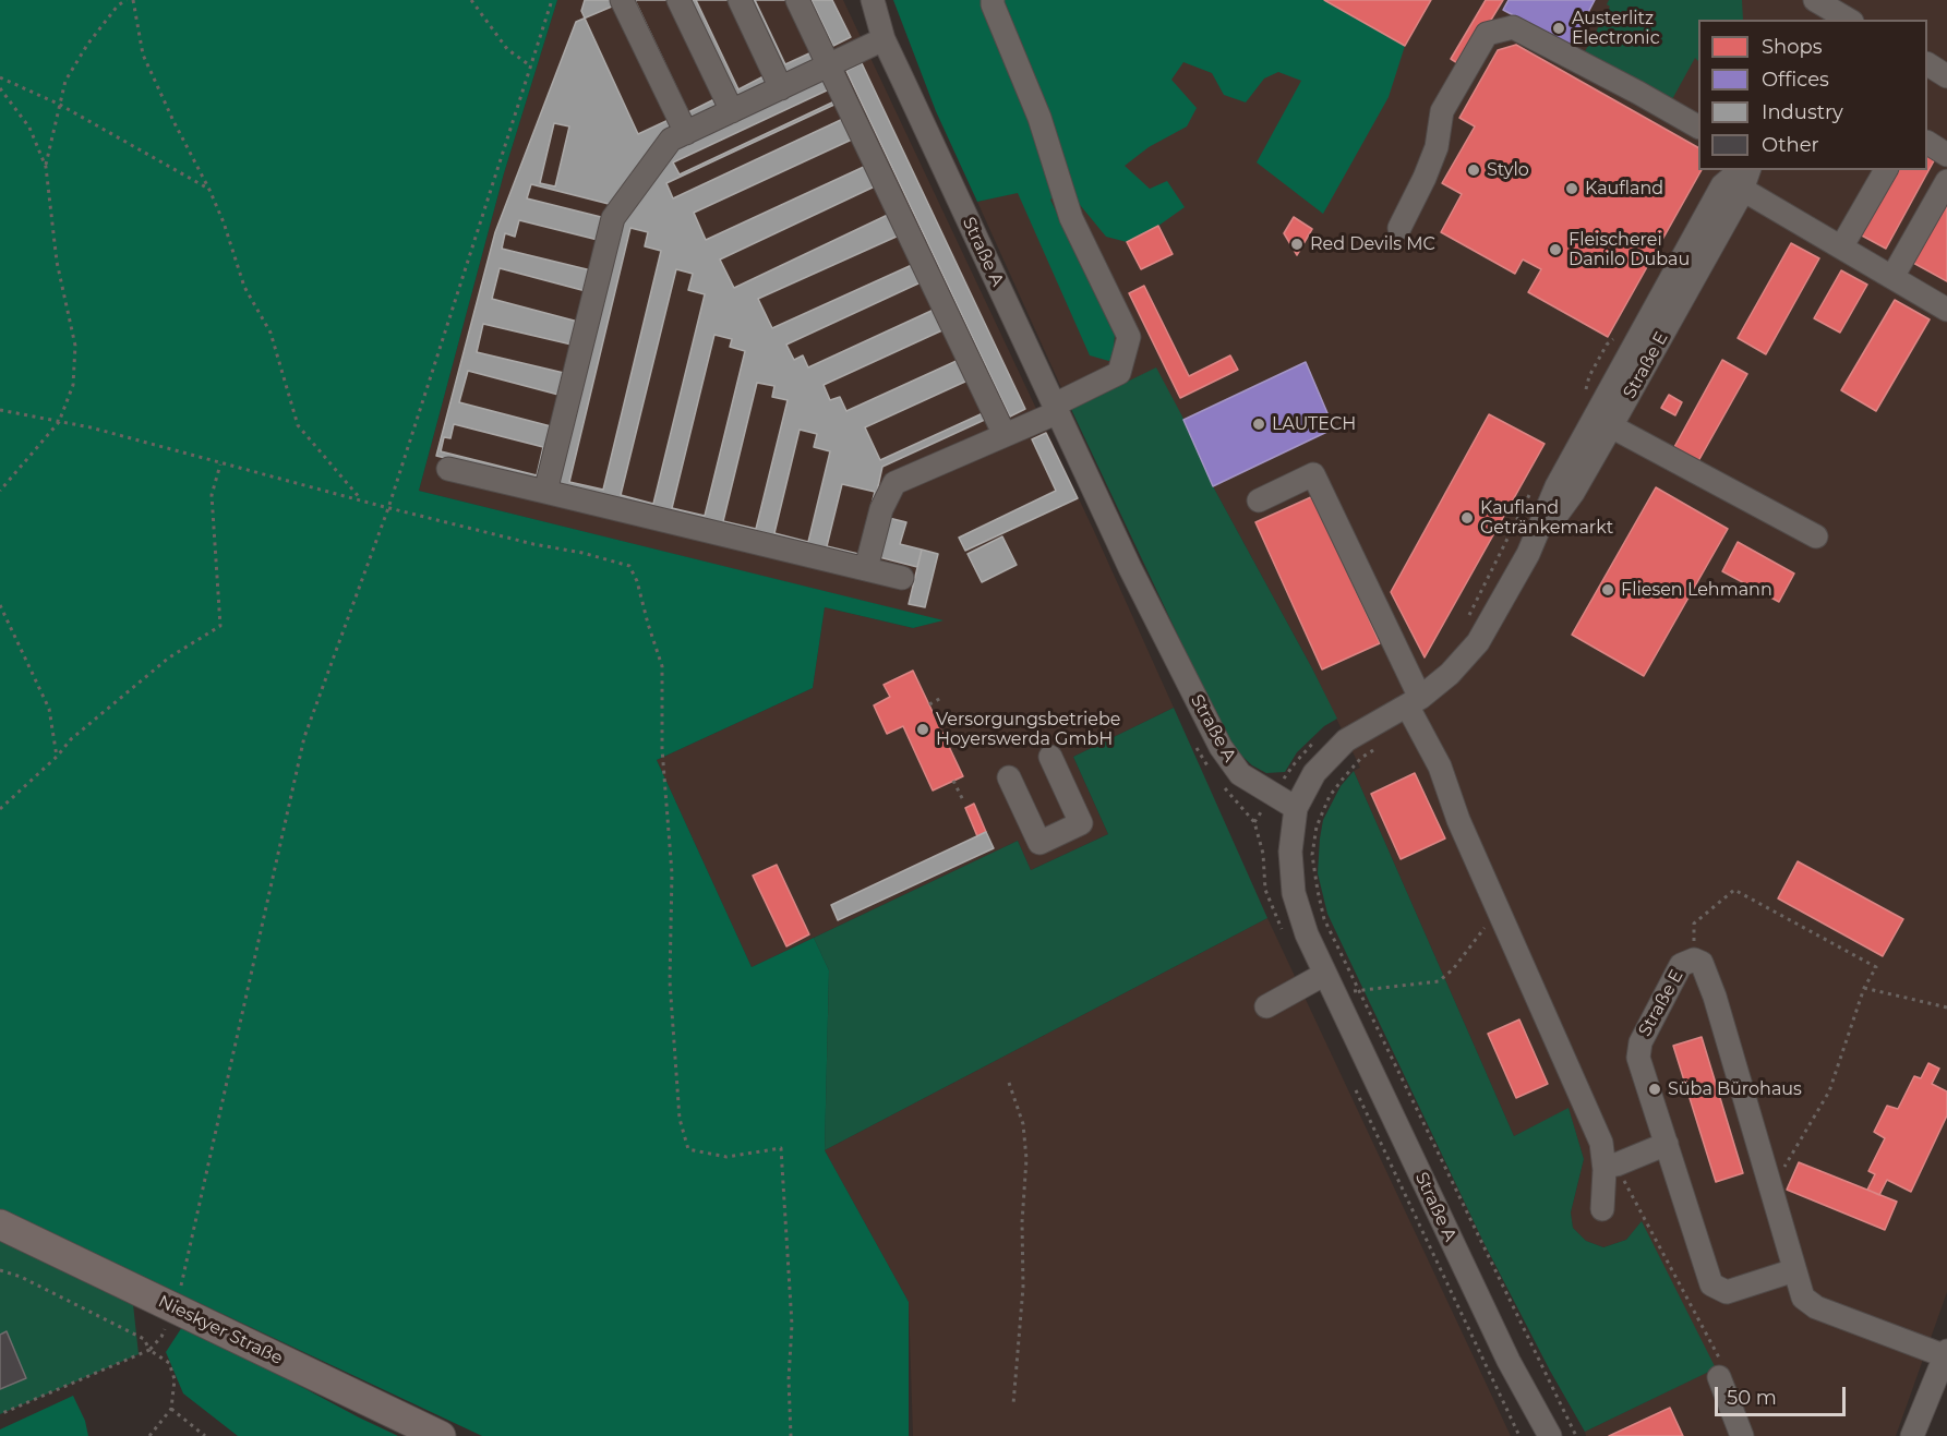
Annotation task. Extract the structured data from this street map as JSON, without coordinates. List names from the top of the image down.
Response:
{
  "streets": {
    "main road": ["Nieskyer Straße"],
    "street": ["Straße A", "Straße E"]
  },
  "crossings": [
    ["Straße A", "Straße E"]
  ],
  "places": [
    "Austerlitz Electronic",
    "Stylo",
    "Kaufland",
    "Red Devils MC",
    "Fleischerei Danilo Dubau",
    "LAUTECH",
    "Kaufland Getränkemarkt",
    "Fliesen Lehmann",
    "Versorgungsbetriebe Hoyerswerda GmbH",
    "Süba Bürohaus"
  ],
  "legend": [
    "Shops",
    "Offices",
    "Industry",
    "Other"
  ],
  "scale_bar": "50 m"
}
